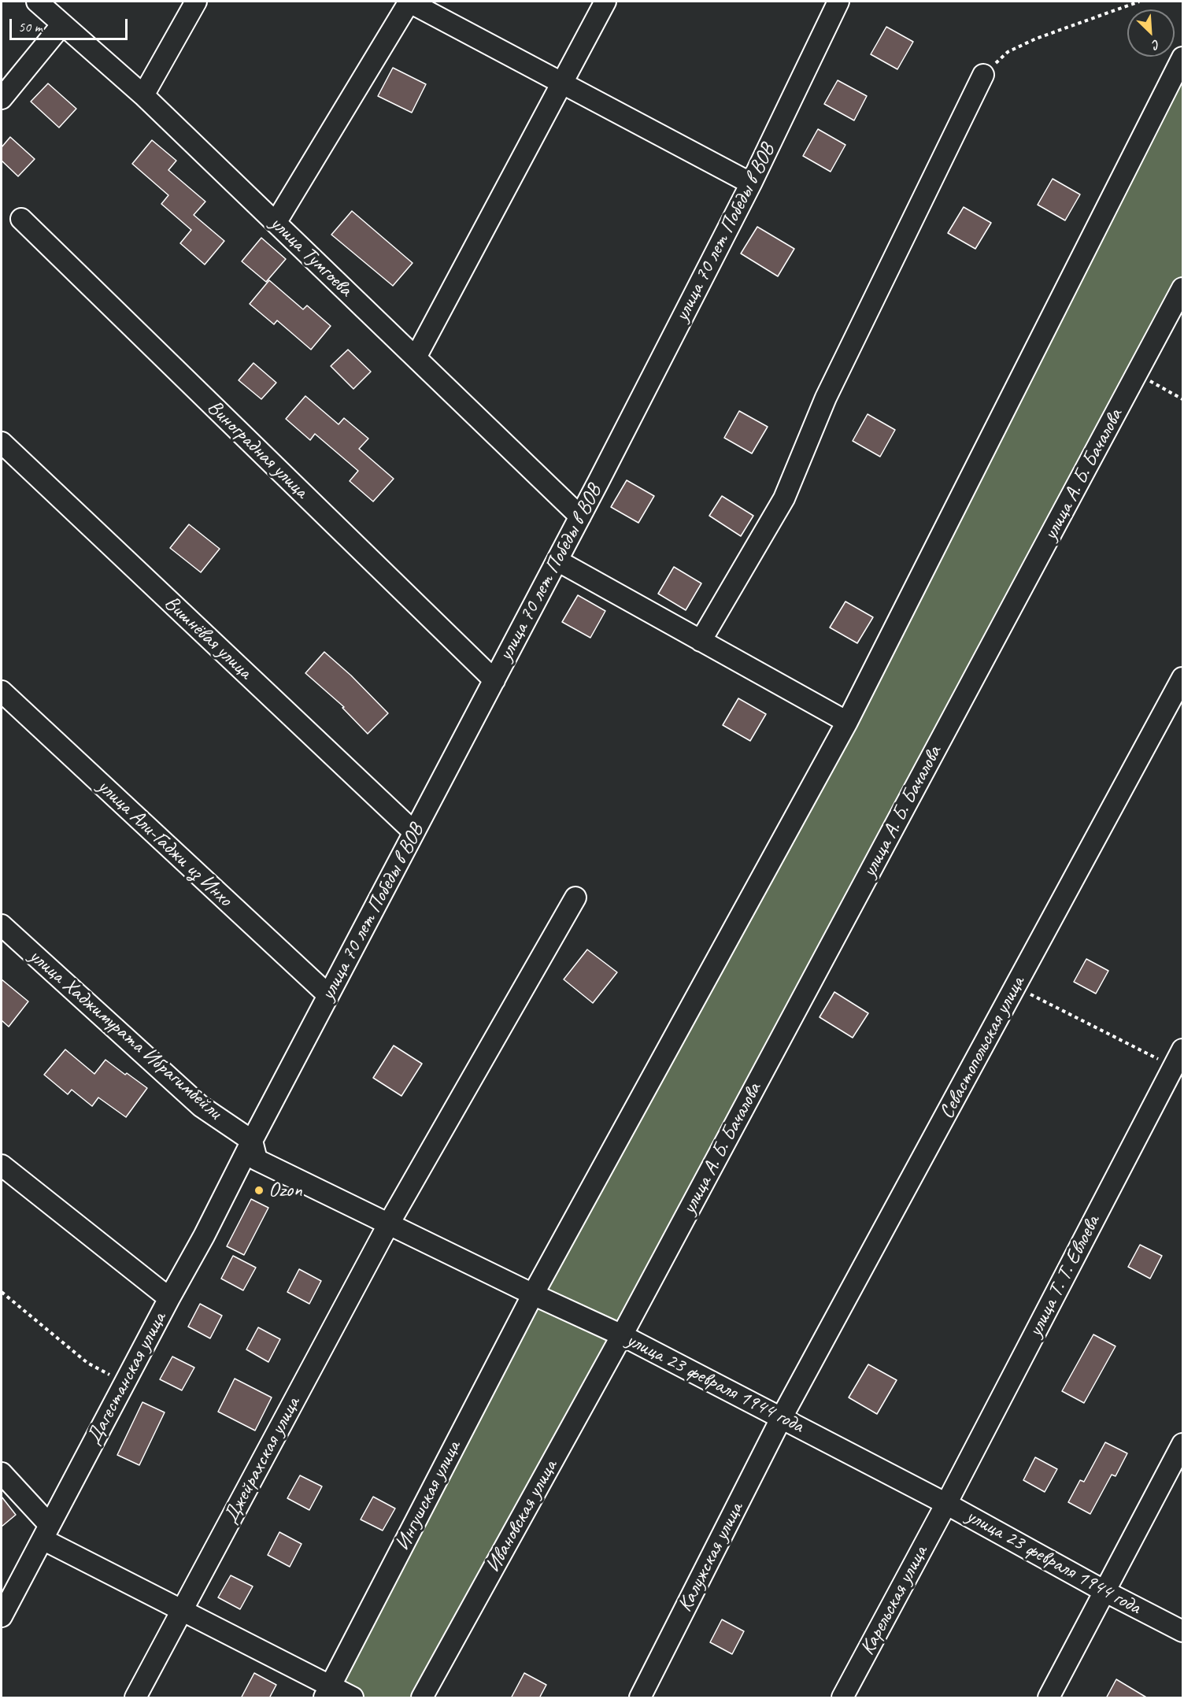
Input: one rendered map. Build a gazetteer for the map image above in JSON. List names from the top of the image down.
{
  "streets": {
    "street": [
      "улица 70 лет Победы в ВОВ",
      "улица Тумгоева",
      "Виноградная улица",
      "улица А. Б. Бачалова",
      "Вишнёвая улица",
      "улица Али-Гаджи из Инхо",
      "улица Хаджимурата Ибрагимбейли",
      "Севастопольская улица",
      "улица Т. Т. Евлоева",
      "Дагестанская улица",
      "улица 23 февраля 1944 года",
      "Джейрахская улица",
      "Ингушская улица",
      "Ивановская улица",
      "Калужская улица",
      "Карельская улица"
    ]
  },
  "crossings": [
    ["улица 70 лет Победы в ВОВ", "улица Тумгоева"],
    ["улица 70 лет Победы в ВОВ", "Виноградная улица"],
    ["улица 70 лет Победы в ВОВ", "Вишнёвая улица"],
    ["улица 70 лет Победы в ВОВ", "улица Али-Гаджи из Инхо"],
    ["улица 70 лет Победы в ВОВ", "улица Хаджимурата Ибрагимбейли"],
    ["улица 70 лет Победы в ВОВ", "Дагестанская улица"],
    ["улица 70 лет Победы в ВОВ", "улица 23 февраля 1944 года"],
    ["улица А. Б. Бачалова", "улица 23 февраля 1944 года"],
    ["улица А. Б. Бачалова", "Ивановская улица"],
    ["улица Хаджимурата Ибрагимбейли", "Дагестанская улица"],
    ["улица Хаджимурата Ибрагимбейли", "улица 23 февраля 1944 года"],
    ["Севастопольская улица", "улица 23 февраля 1944 года"],
    ["Севастопольская улица", "Калужская улица"],
    ["улица Т. Т. Евлоева", "улица 23 февраля 1944 года"],
    ["улица Т. Т. Евлоева", "Карельская улица"],
    ["Дагестанская улица", "улица 23 февраля 1944 года"],
    ["улица 23 февраля 1944 года", "Джейрахская улица"],
    ["улица 23 февраля 1944 года", "Ингушская улица"],
    ["улица 23 февраля 1944 года", "Ивановская улица"],
    ["улица 23 февраля 1944 года", "Калужская улица"],
    ["улица 23 февраля 1944 года", "Карельская улица"]
  ],
  "places": ["Ozon"],
  "scale_bar": "50 m",
  "north": "bottom right"
}
